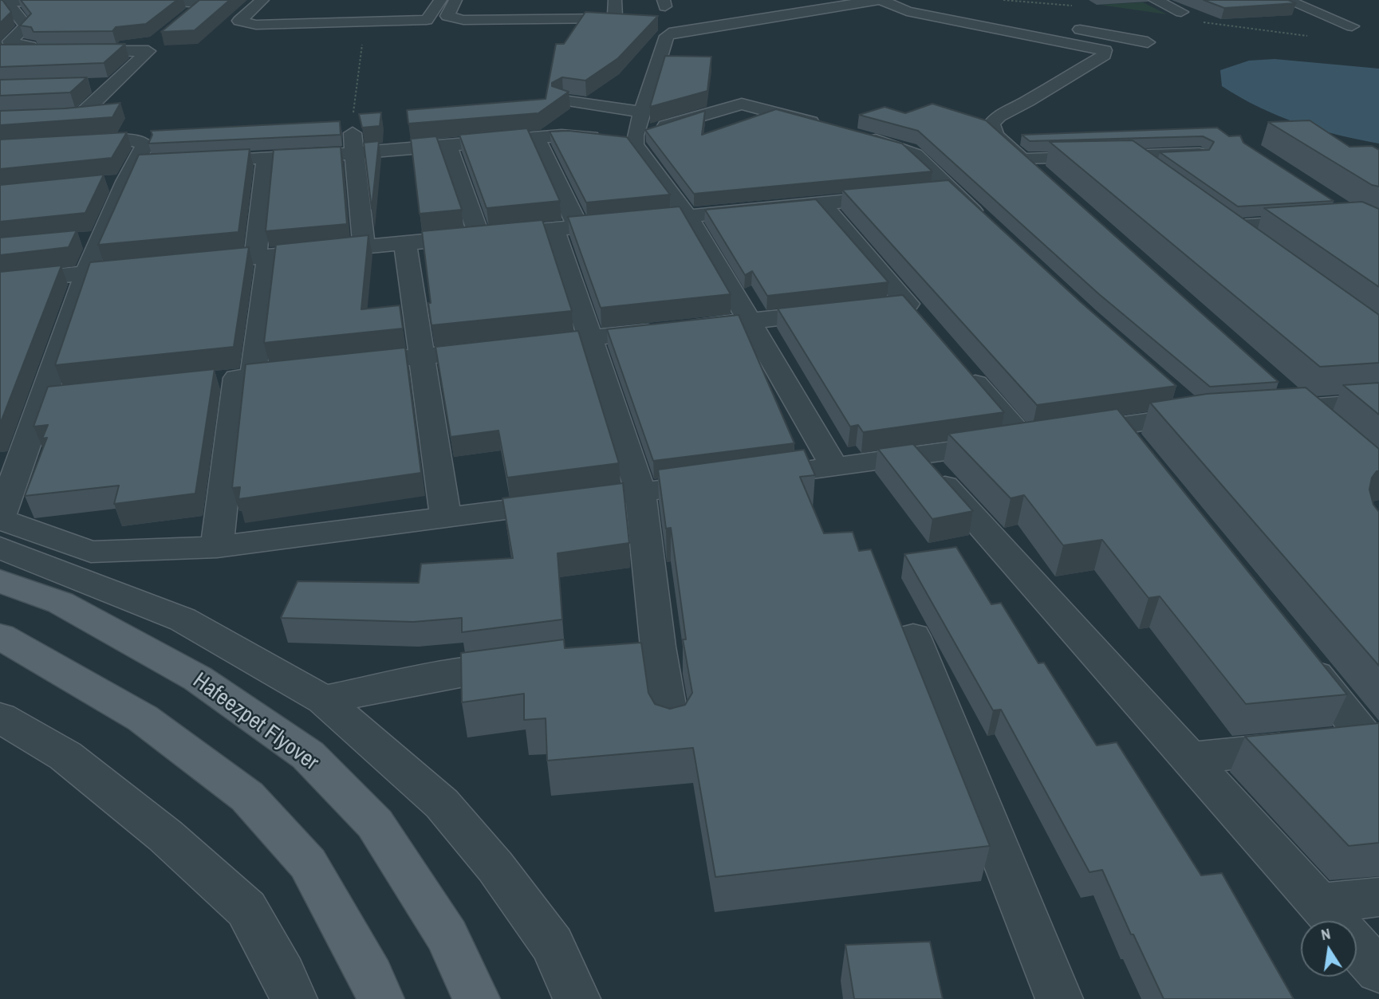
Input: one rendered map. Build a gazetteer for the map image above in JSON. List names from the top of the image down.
{
  "streets": {
    "main road": ["Hafeezpet Flyover"]
  },
  "north": "top"
}
